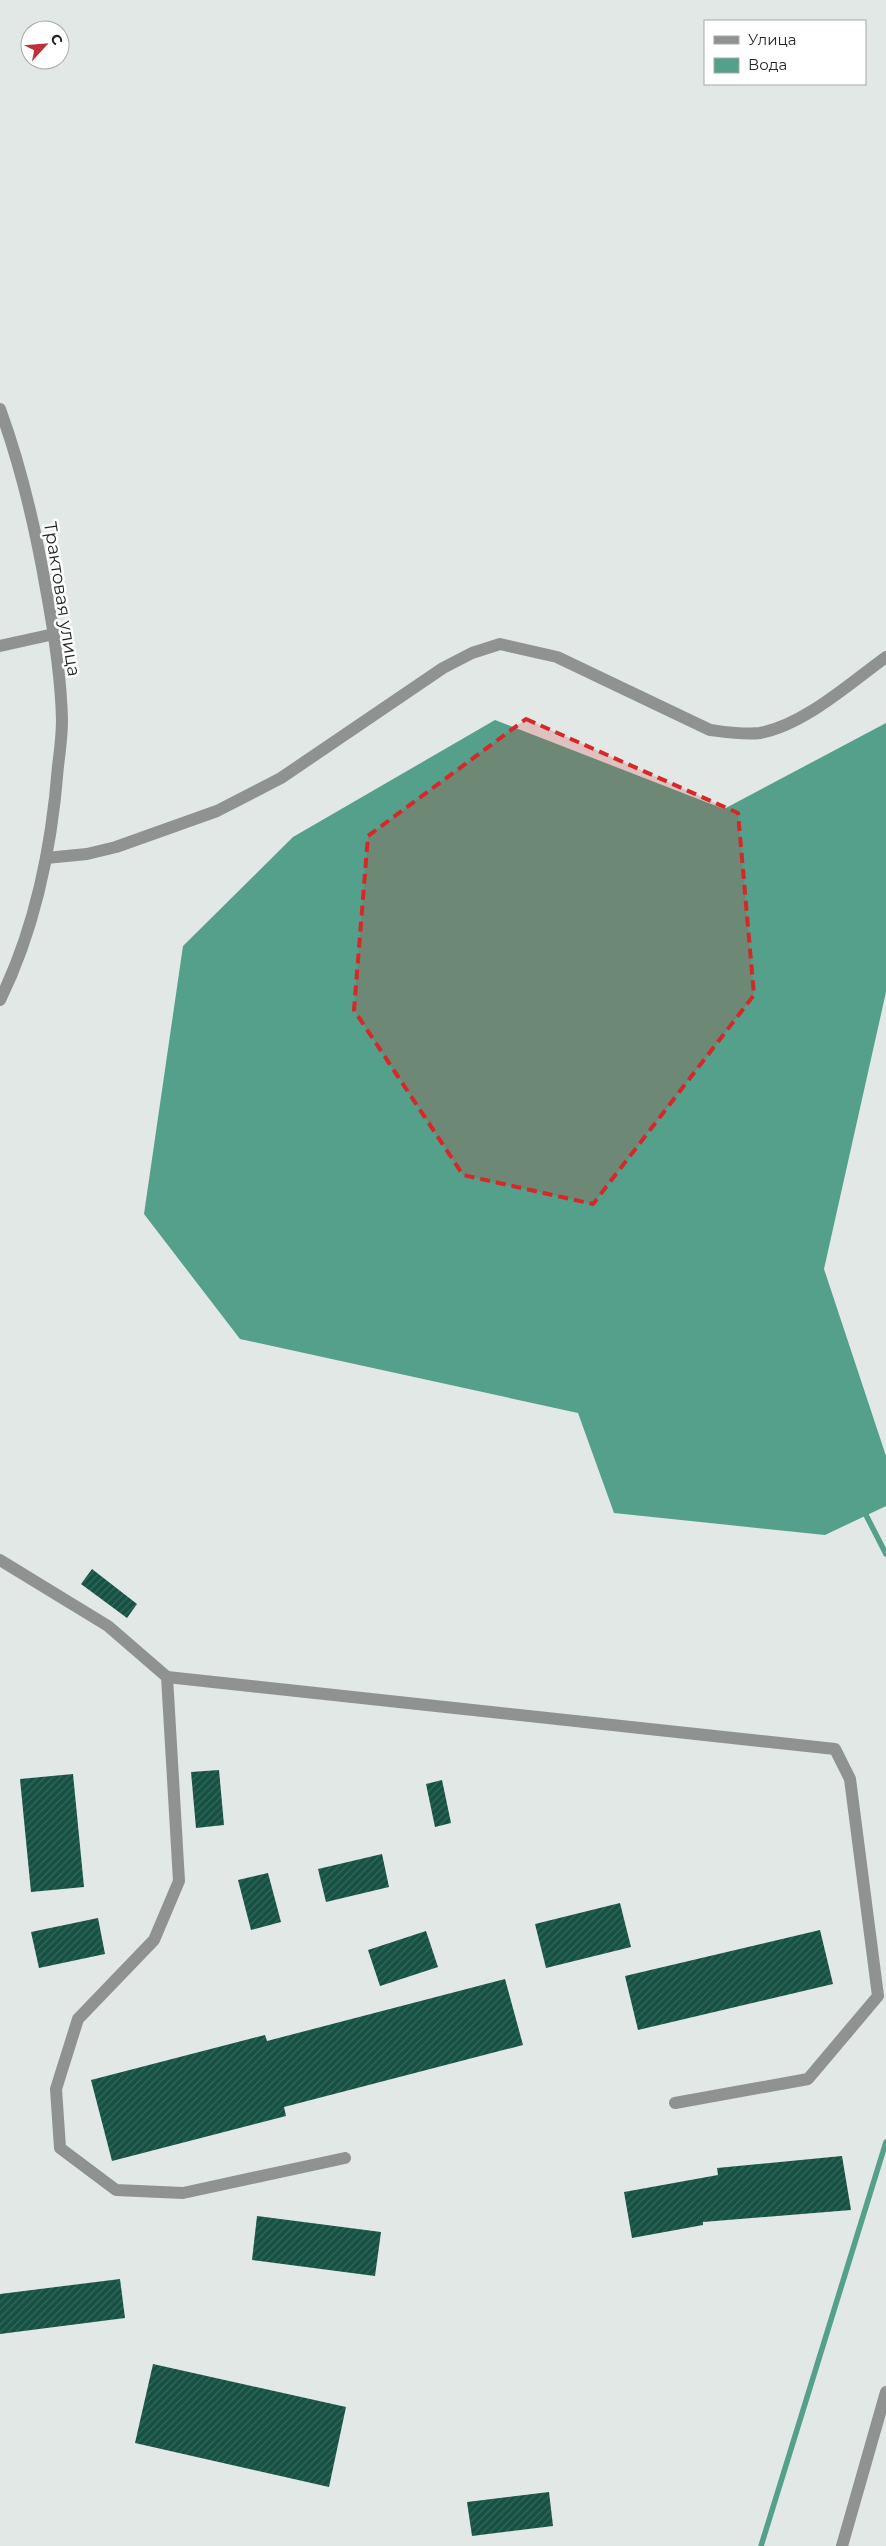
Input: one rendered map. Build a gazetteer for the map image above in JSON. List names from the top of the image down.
{
  "streets": {
    "street": ["Трактовая улица"]
  },
  "legend": ["Улица", "Вода"],
  "north": "top right"
}
